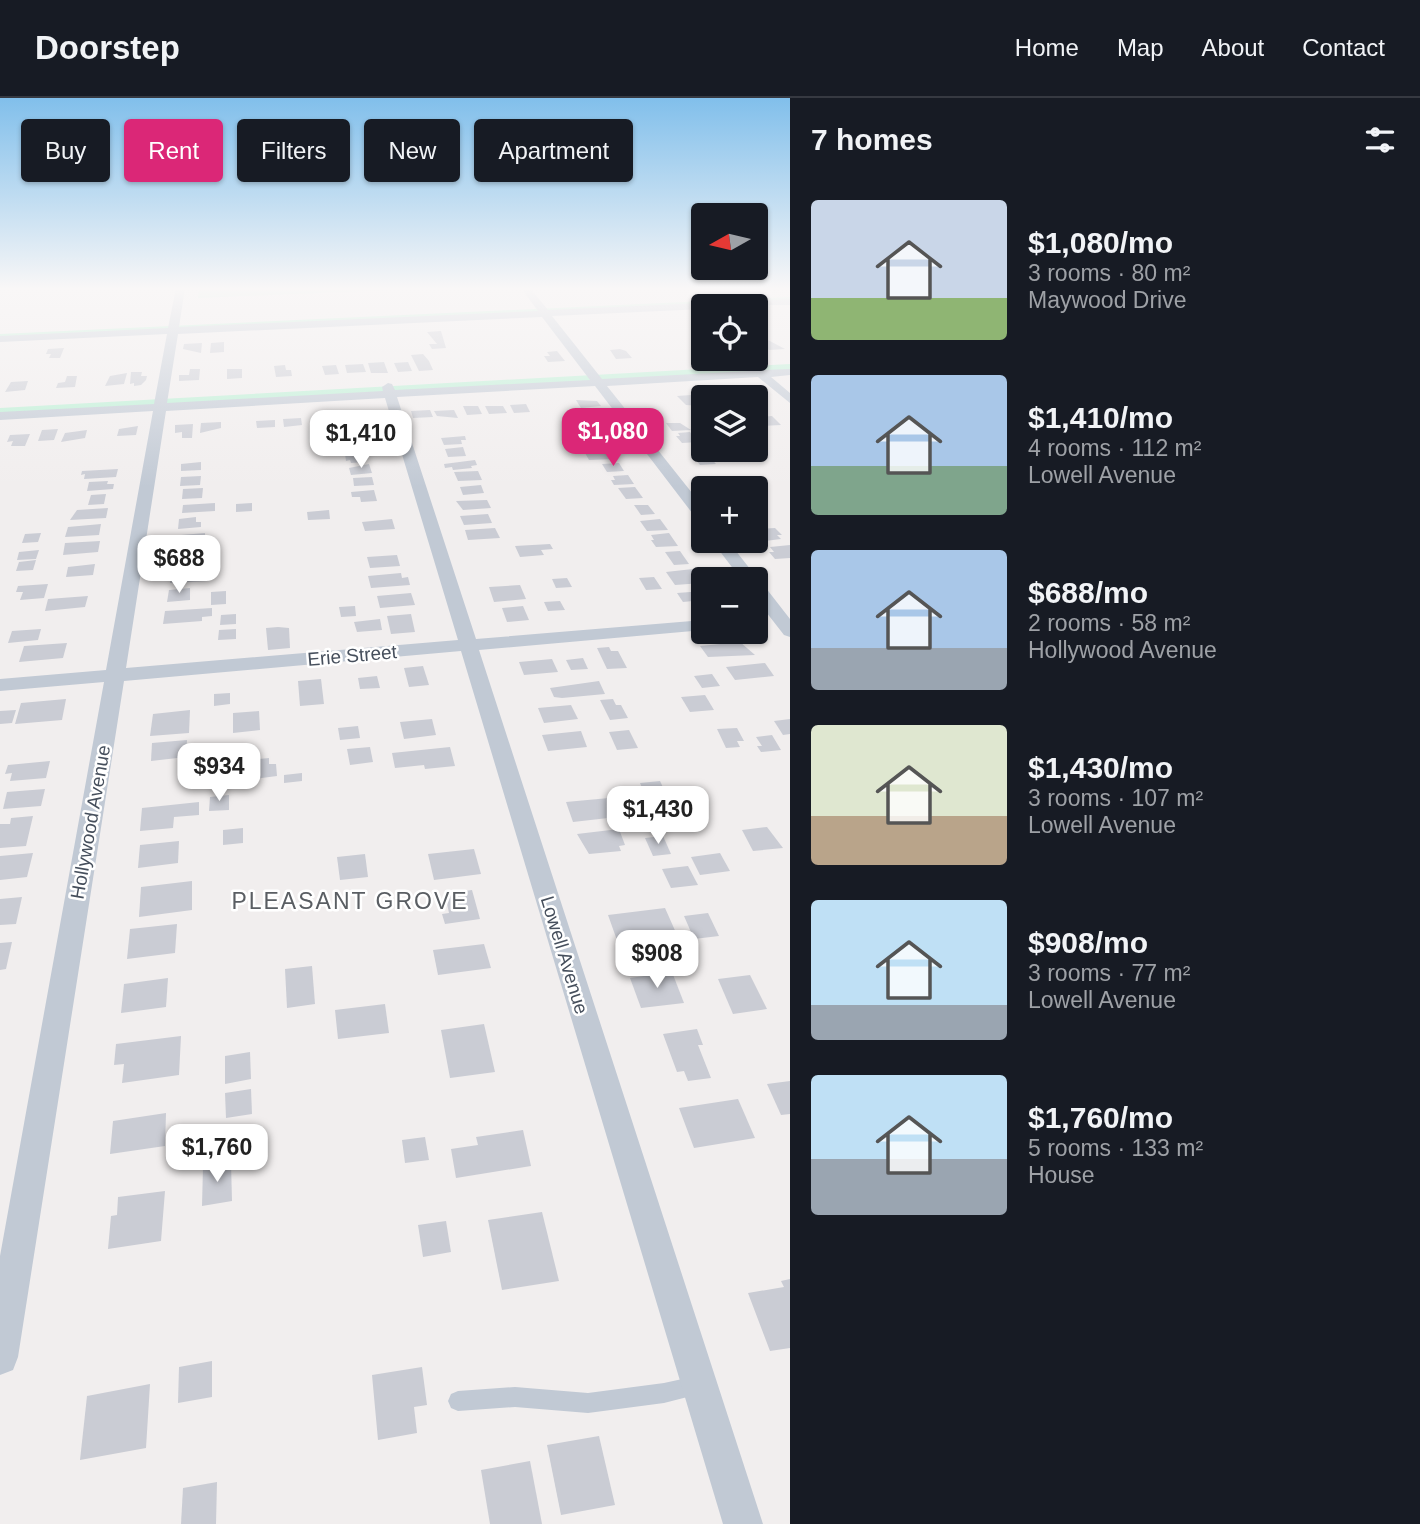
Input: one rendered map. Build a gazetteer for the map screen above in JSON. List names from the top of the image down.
{
  "streets": {
    "street": ["Erie Street", "Hollywood Avenue", "Lowell Avenue"]
  },
  "crossings": [
    ["Erie Street", "Hollywood Avenue"],
    ["Erie Street", "Lowell Avenue"]
  ],
  "districts": ["PLEASANT GROVE"],
  "north": "left",
  "page": {
    "header": "Doorstep",
    "nav": [
      "Home",
      "Map",
      "About",
      "Contact"
    ],
    "heading": "7 homes",
    "chip": [
      "Buy",
      "Rent",
      "Filters",
      "New",
      "Apartment"
    ],
    "list": [
      {
        "name": "$1,080/mo",
        "note": "3 rooms · 80 m² · Maywood Drive"
      },
      {
        "name": "$1,410/mo",
        "note": "4 rooms · 112 m² · Lowell Avenue"
      },
      {
        "name": "$688/mo",
        "note": "2 rooms · 58 m² · Hollywood Avenue"
      },
      {
        "name": "$1,430/mo",
        "note": "3 rooms · 107 m² · Lowell Avenue"
      },
      {
        "name": "$908/mo",
        "note": "3 rooms · 77 m² · Lowell Avenue"
      },
      {
        "name": "$1,760/mo",
        "note": "5 rooms · 133 m² · House"
      }
    ],
    "map_buttons": ["+", "−"],
    "price": [
      "$1,080",
      "$1,410",
      "$688",
      "$934",
      "$1,430",
      "$908",
      "$1,760"
    ]
  }
}
